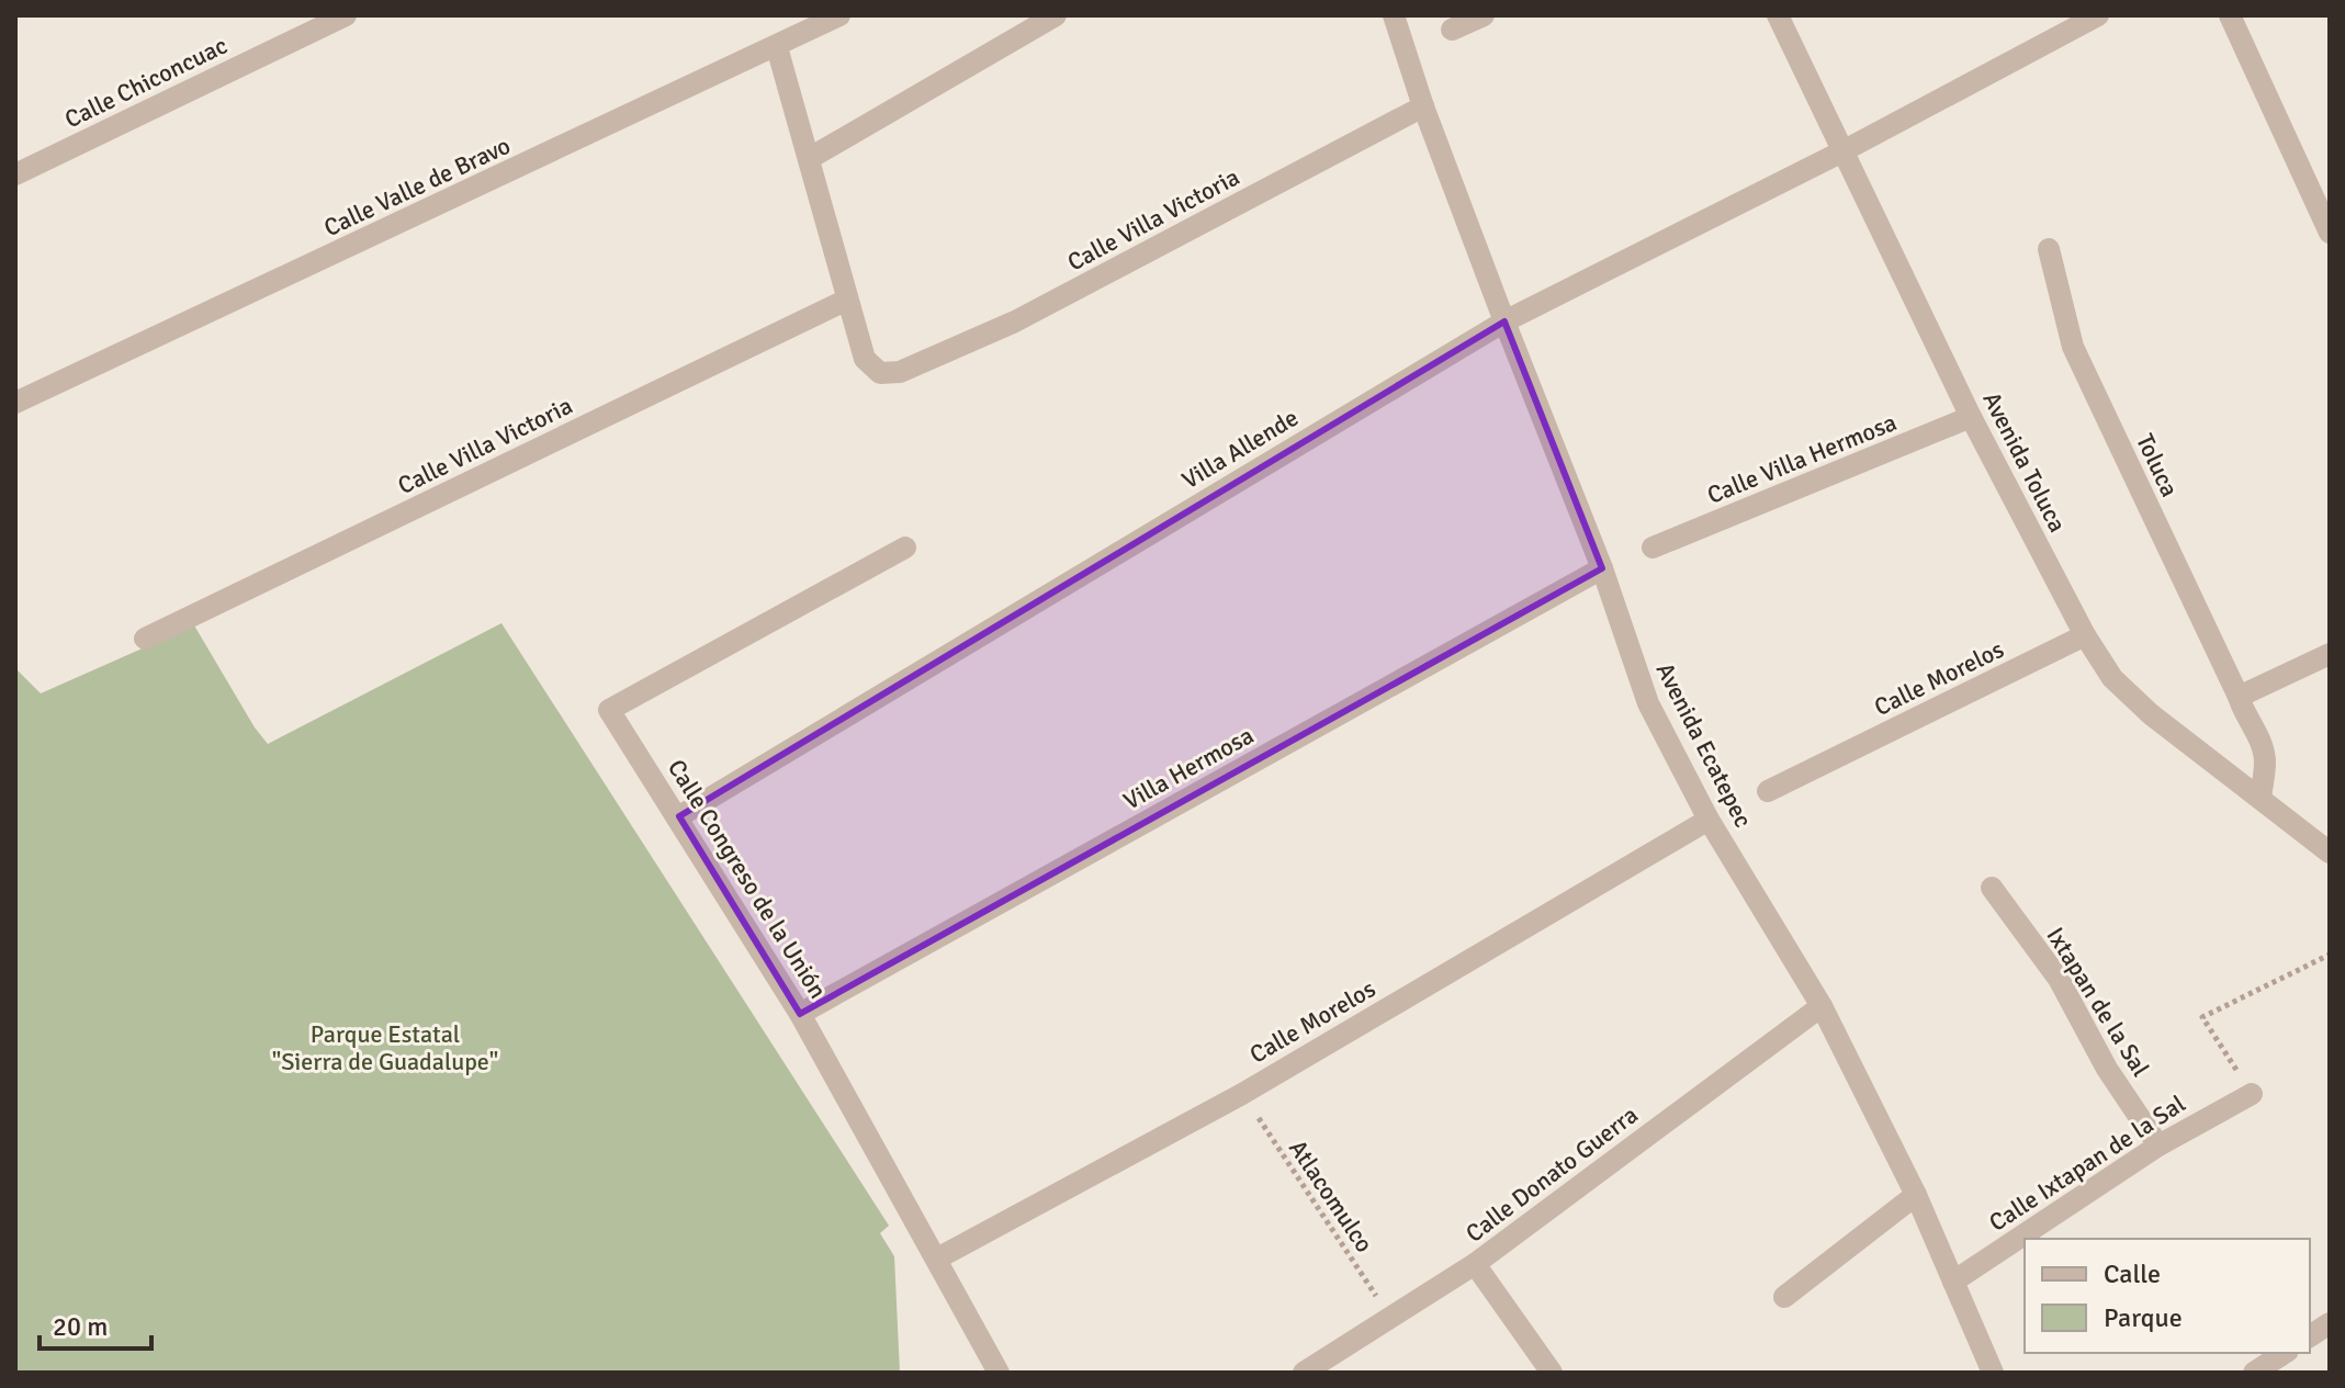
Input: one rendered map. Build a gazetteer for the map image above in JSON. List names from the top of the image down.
{
  "streets": {
    "street": [
      "Calle Chiconcuac",
      "Calle Valle de Bravo",
      "Calle Villa Victoria",
      "Villa Allende",
      "Calle Villa Hermosa",
      "Avenida Toluca",
      "Toluca",
      "Calle Morelos",
      "Avenida Ecatepec",
      "Villa Hermosa",
      "Calle Congreso de la Unión",
      "Ixtapan de la Sal",
      "Calle Ixtapan de la Sal",
      "Calle Donato Guerra"
    ],
    "path": ["Atlacomulco"]
  },
  "crossings": [
    ["Calle Valle de Bravo", "Calle Villa Victoria"],
    ["Calle Villa Victoria", "Avenida Ecatepec"],
    ["Villa Allende", "Avenida Toluca"],
    ["Villa Allende", "Avenida Ecatepec"],
    ["Villa Allende", "Calle Congreso de la Unión"],
    ["Calle Villa Hermosa", "Avenida Toluca"],
    ["Avenida Toluca", "Toluca"],
    ["Avenida Toluca", "Calle Morelos"],
    ["Calle Morelos", "Avenida Ecatepec"],
    ["Calle Morelos", "Calle Congreso de la Unión"],
    ["Calle Morelos", "Atlacomulco"],
    ["Avenida Ecatepec", "Villa Hermosa"],
    ["Avenida Ecatepec", "Calle Ixtapan de la Sal"],
    ["Avenida Ecatepec", "Calle Donato Guerra"],
    ["Villa Hermosa", "Calle Congreso de la Unión"],
    ["Ixtapan de la Sal", "Calle Ixtapan de la Sal"],
    ["Calle Donato Guerra", "Atlacomulco"]
  ],
  "parks": ["Parque Estatal \"Sierra de Guadalupe\""],
  "legend": ["Calle", "Parque"],
  "scale_bar": "20 m"
}
